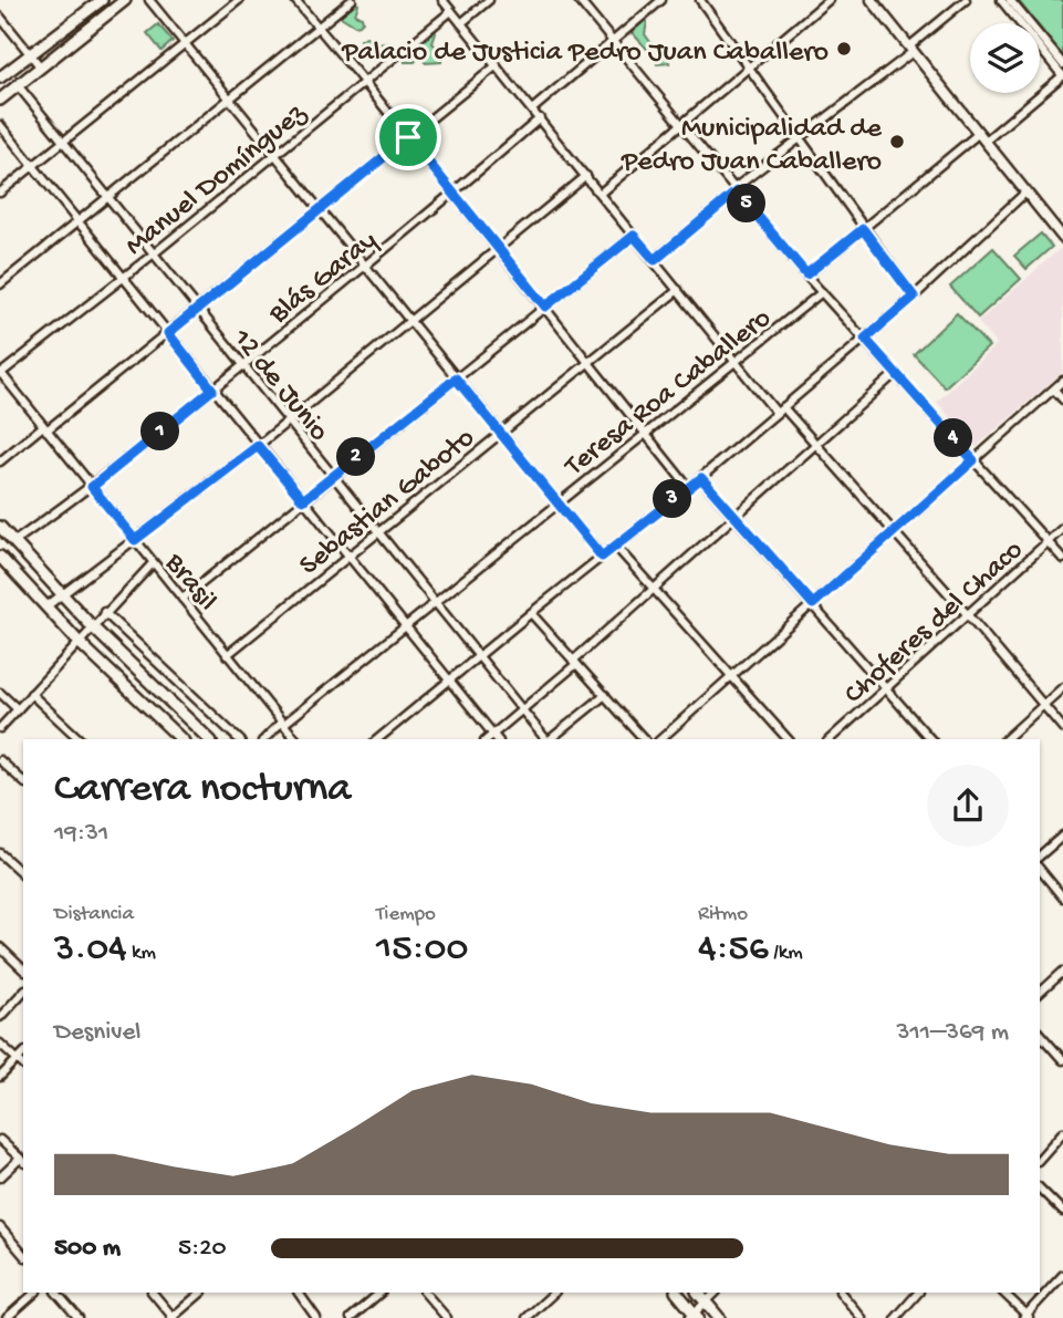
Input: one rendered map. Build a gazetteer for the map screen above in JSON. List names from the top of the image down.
{
  "streets": {
    "street": [
      "Manuel Domínguez",
      "Blás Garay",
      "12 de Junio",
      "Teresa Roa Caballero",
      "Sebastian Gaboto",
      "Brasil",
      "Choferes del Chaco"
    ]
  },
  "crossings": [
    ["Manuel Domínguez", "12 de Junio"],
    ["Manuel Domínguez", "Brasil"],
    ["Blás Garay", "12 de Junio"],
    ["Blás Garay", "Brasil"],
    ["12 de Junio", "Teresa Roa Caballero"],
    ["12 de Junio", "Sebastian Gaboto"],
    ["Teresa Roa Caballero", "Brasil"],
    ["Sebastian Gaboto", "Brasil"]
  ],
  "places": ["Palacio de Justicia Pedro Juan Caballero", "Municipalidad de Pedro Juan Caballero"],
  "page": {
    "pins": [
      "5",
      "1",
      "4",
      "2",
      "3"
    ],
    "heading": ["Carrera nocturna", "19:31"],
    "stats": [
      ["Distancia", "3.04 km"],
      ["Tiempo", "15:00"],
      ["Ritmo", "4:56 /km"]
    ],
    "chart": ["Desnivel", "311–369 m"],
    "list": [
      {
        "name": "500 m",
        "note": "5:20"
      }
    ]
  }
}
